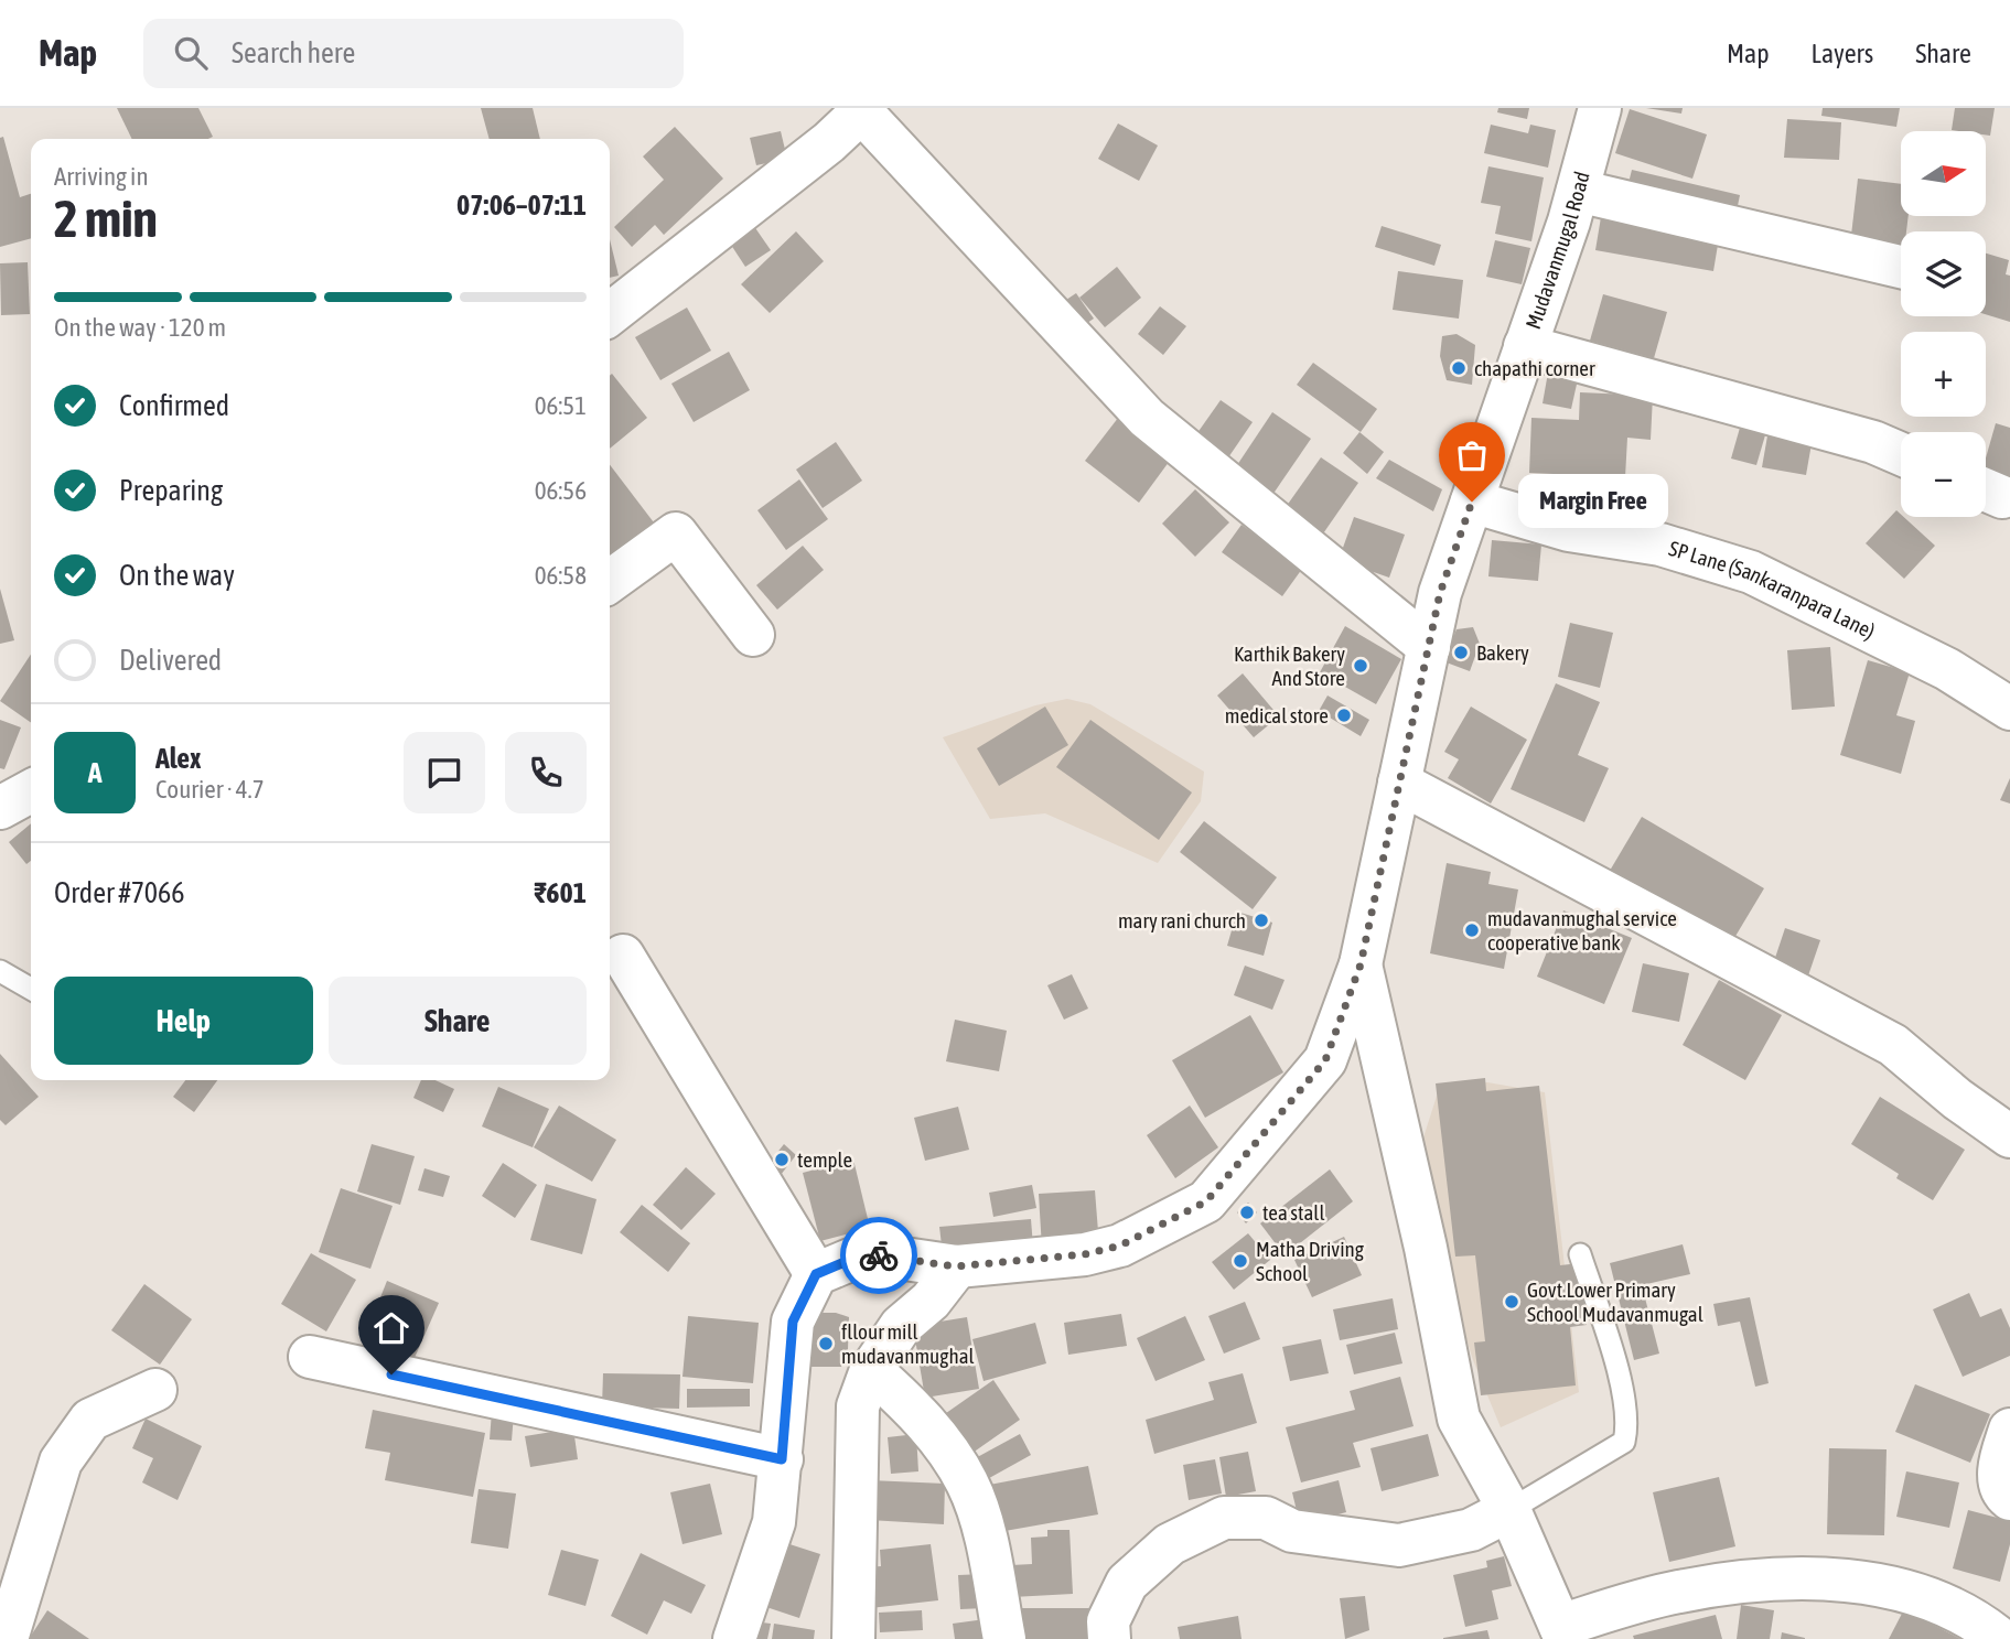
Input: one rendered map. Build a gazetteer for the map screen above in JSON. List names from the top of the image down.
{
  "streets": {
    "street": ["Mudavanmugal Road", "SP Lane (Sankaranpara Lane)"]
  },
  "crossings": [
    ["Mudavanmugal Road", "SP Lane (Sankaranpara Lane)"]
  ],
  "places": [
    "chapathi corner",
    "Margin Free",
    "Bakery",
    "Karthik Bakery And Store",
    "medical store",
    "mary rani church",
    "mudavanmughal service cooperative bank",
    "temple",
    "tea stall",
    "Matha Driving School",
    "Govt.Lower Primary School Mudavanmugal",
    "fllour mill mudavanmughal"
  ],
  "north": "right",
  "page": {
    "header": "Map",
    "search": "Search here",
    "nav": ["Map", "Layers", "Share"],
    "map_buttons": ["+", "−"],
    "heading": ["2 min", "Arriving in", "07:06–07:11"],
    "panel": [
      "Alex",
      "Courier · 4.7",
      "Order #7066",
      "₹601"
    ],
    "bar": "On the way · 120 m",
    "list": [
      ["Confirmed", "06:51"],
      ["Preparing", "06:56"],
      ["On the way", "06:58"],
      "Delivered"
    ],
    "bubble": "Margin Free",
    "round": "A",
    "buttons": ["Help", "Share"]
  }
}
